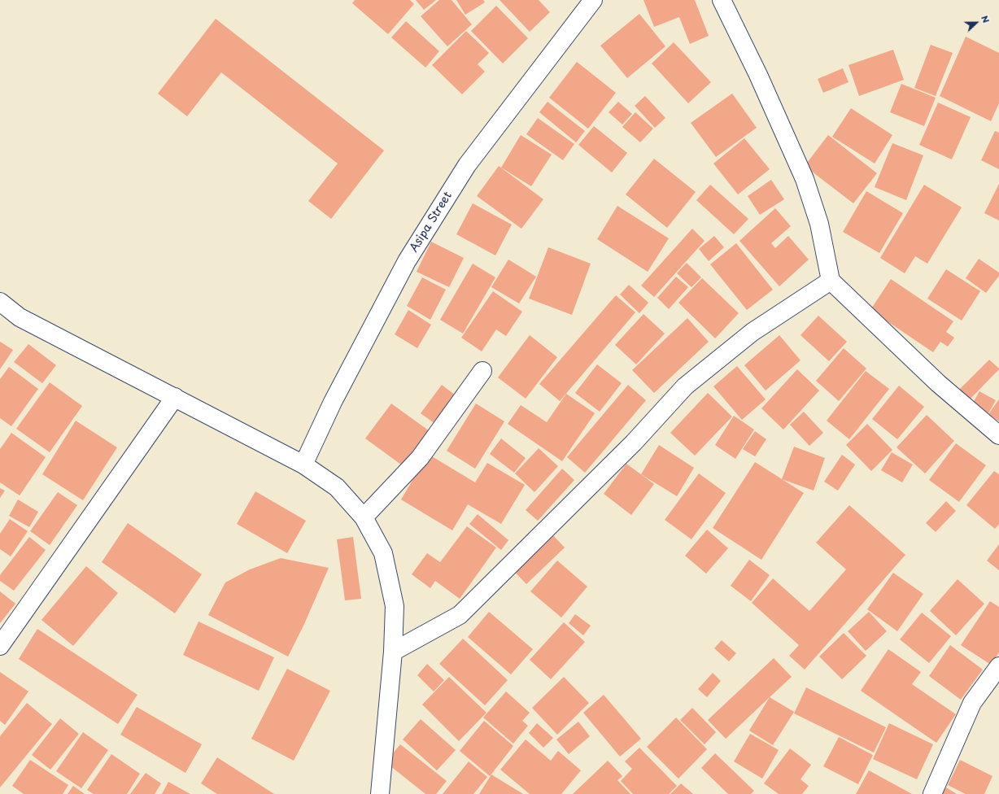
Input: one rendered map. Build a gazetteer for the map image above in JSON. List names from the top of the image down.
{
  "streets": {
    "street": ["Asipa Street"]
  },
  "north": "right"
}
